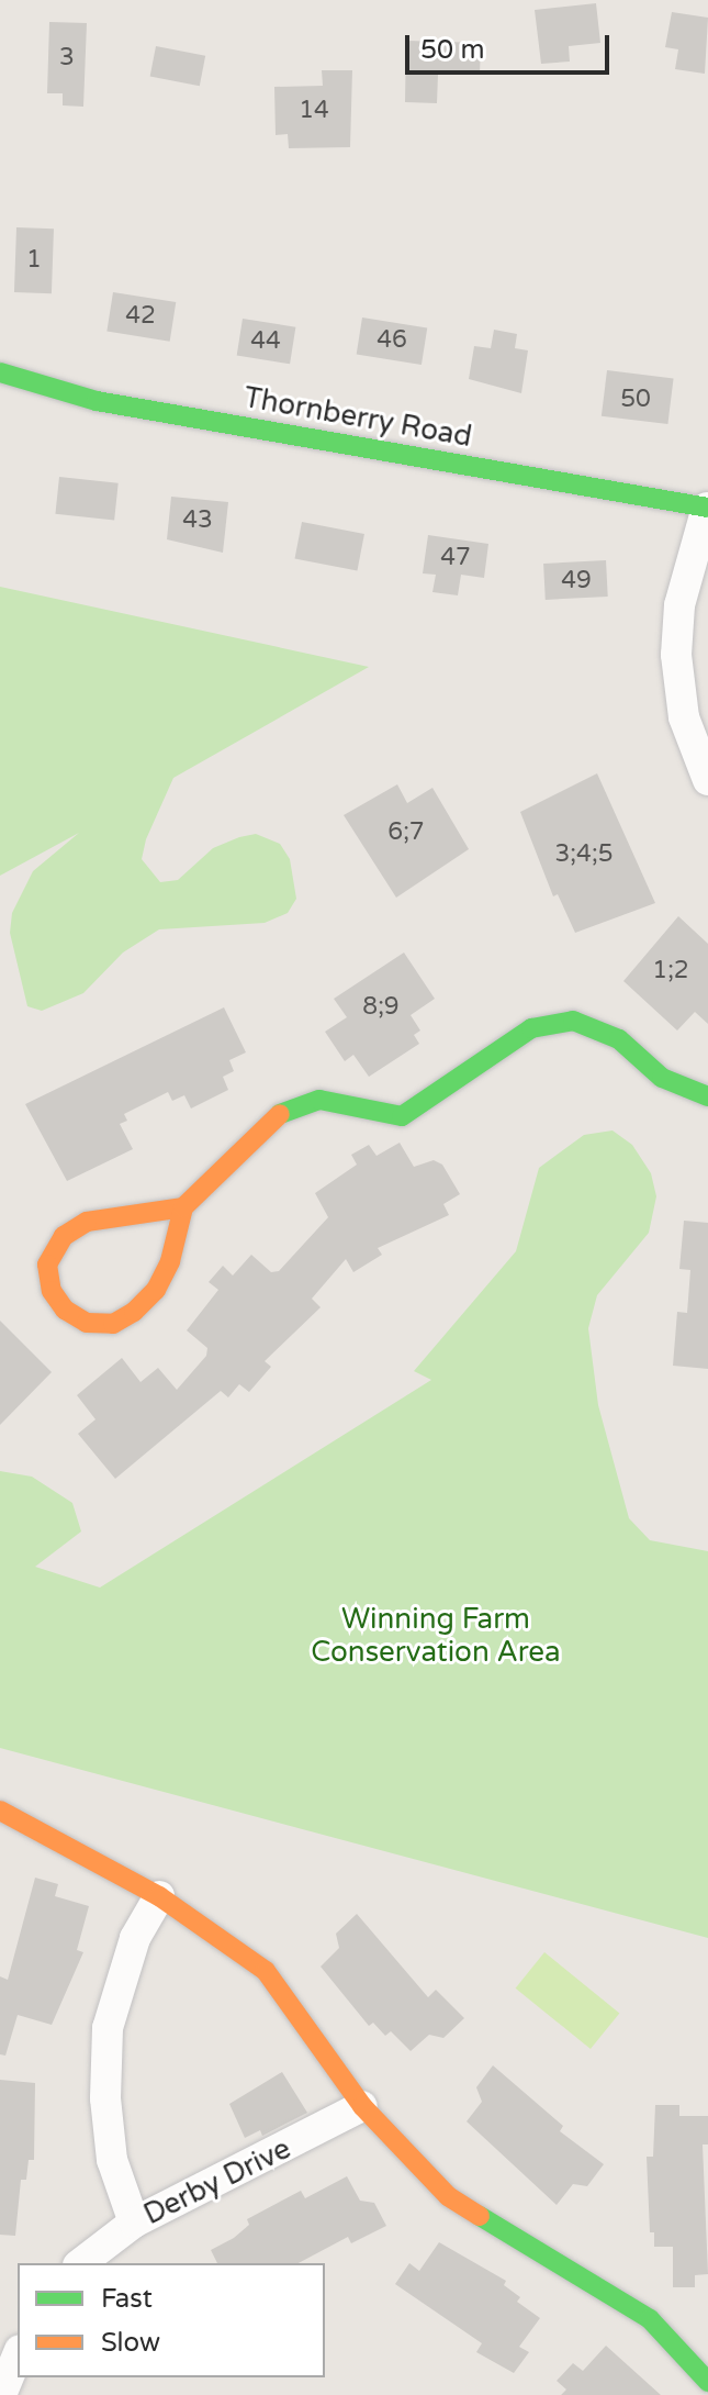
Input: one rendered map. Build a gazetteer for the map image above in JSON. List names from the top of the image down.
{
  "streets": {
    "street": ["Thornberry Road", "Derby Drive"]
  },
  "parks": ["Winning Farm Conservation Area"],
  "house_numbers": [
    "3",
    "14",
    "1",
    "42",
    "46",
    "44",
    "50",
    "43",
    "47",
    "49",
    "6;7",
    "3;4;5",
    "1;2",
    "8;9"
  ],
  "legend": ["Fast", "Slow"],
  "scale_bar": "50 m"
}
